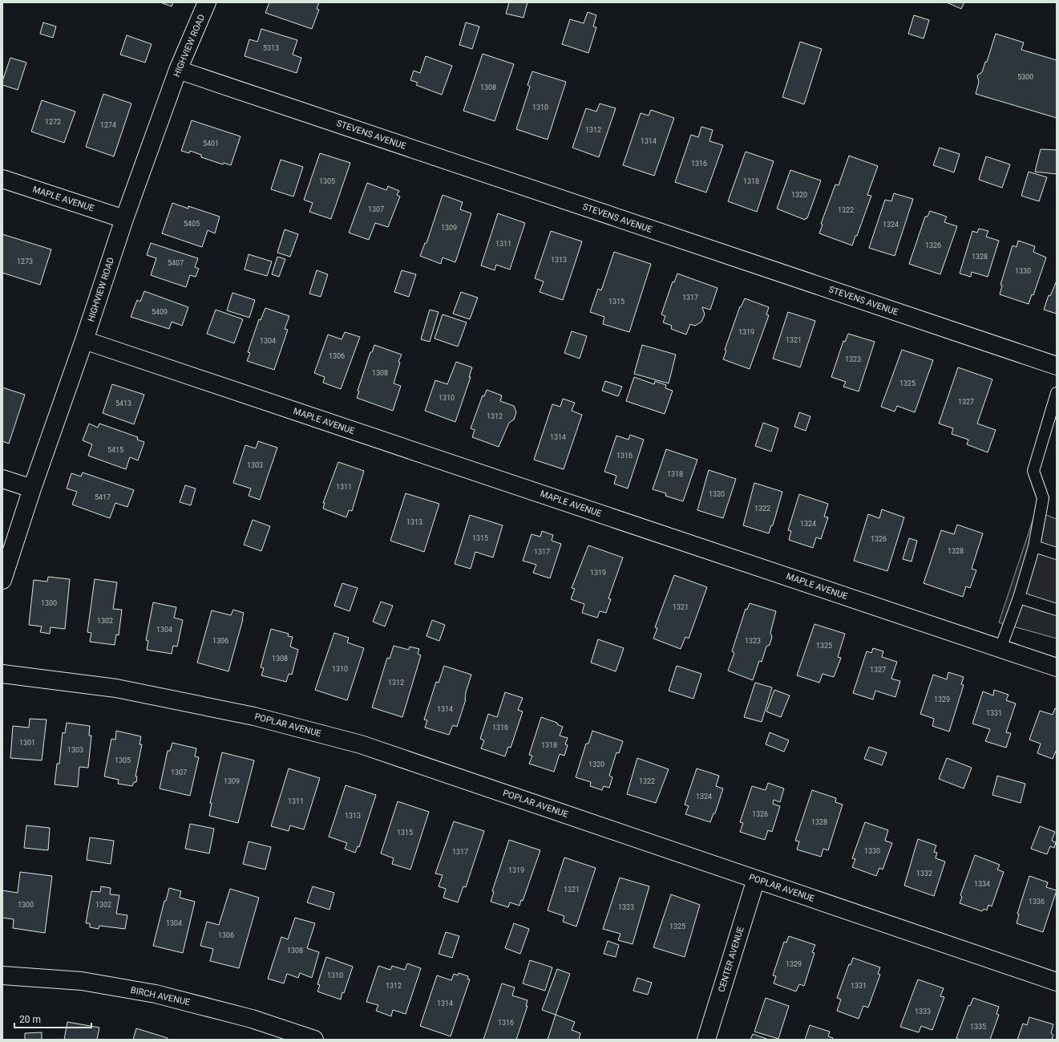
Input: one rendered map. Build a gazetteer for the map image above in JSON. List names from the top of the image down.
{
  "streets": {
    "street": [
      "HIGHVIEW ROAD",
      "STEVENS AVENUE",
      "MAPLE AVENUE",
      "POPLAR AVENUE",
      "CENTER AVENUE",
      "BIRCH AVENUE"
    ]
  },
  "crossings": [
    ["HIGHVIEW ROAD", "STEVENS AVENUE"],
    ["HIGHVIEW ROAD", "MAPLE AVENUE"],
    ["POPLAR AVENUE", "CENTER AVENUE"]
  ],
  "house_numbers": [
    "5313",
    "5300",
    "1308",
    "1310",
    "1272",
    "1274",
    "1312",
    "1314",
    "5401",
    "1316",
    "1305",
    "1318",
    "1320",
    "1307",
    "1322",
    "5405",
    "1324",
    "1309",
    "1311",
    "1326",
    "1328",
    "1313",
    "1273",
    "5407",
    "1330",
    "1317",
    "1315",
    "5409",
    "1319",
    "1321",
    "1304",
    "1306",
    "1323",
    "1308",
    "1325",
    "1310",
    "1327",
    "5413",
    "1312",
    "1314",
    "5415",
    "1316",
    "1303",
    "1318",
    "1311",
    "1320",
    "5417",
    "1322",
    "1313",
    "1324",
    "1315",
    "1326",
    "1328",
    "1317",
    "1319",
    "1300",
    "1321",
    "1302",
    "1304",
    "1306",
    "1323",
    "1325",
    "1308",
    "1310",
    "1327",
    "1312",
    "1329",
    "1314",
    "1331",
    "1316",
    "1301",
    "1318",
    "1303",
    "1305",
    "1320",
    "1307",
    "1309",
    "1322",
    "1324",
    "1311",
    "1326",
    "1313",
    "1328",
    "1315",
    "1330",
    "1317",
    "1319",
    "1332",
    "1334",
    "1321",
    "1336",
    "1300",
    "1302",
    "1323",
    "1304",
    "1325",
    "1306",
    "1308",
    "1329",
    "1310",
    "1312",
    "1331",
    "1314",
    "1333",
    "1316",
    "1335"
  ],
  "scale_bar": "20 m"
}
